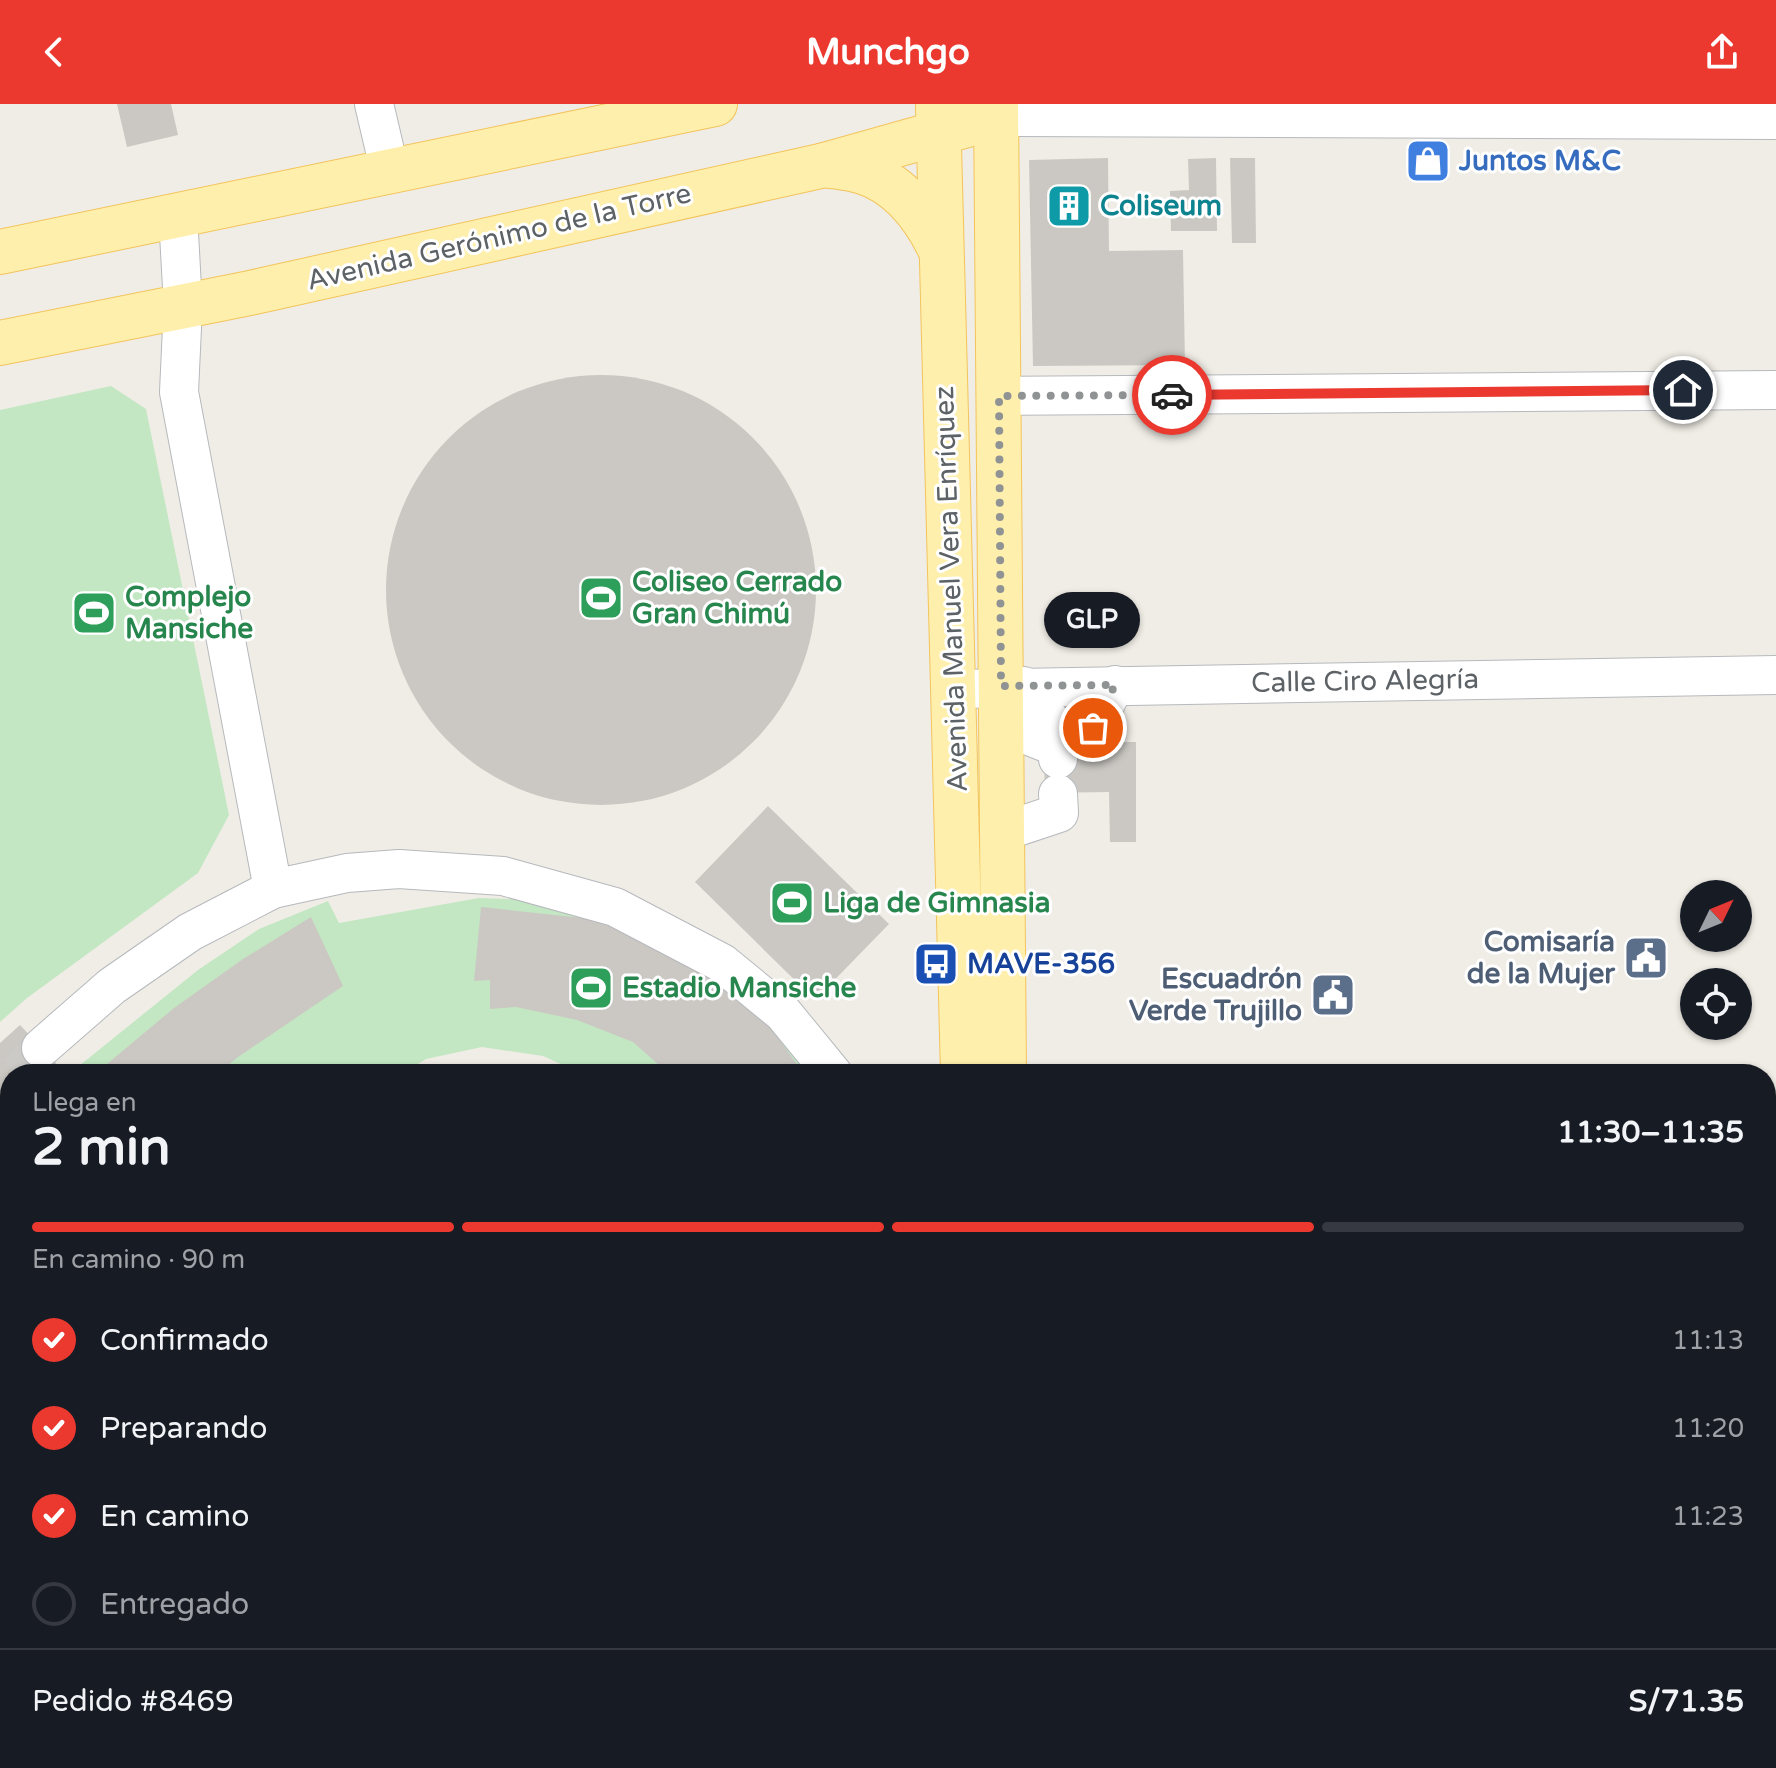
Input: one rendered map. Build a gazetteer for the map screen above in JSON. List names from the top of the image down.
{
  "streets": {
    "main road": ["Avenida Gerónimo de la Torre", "Avenida Manuel Vera Enríquez"],
    "street": ["Calle Ciro Alegría"]
  },
  "crossings": [
    ["Avenida Gerónimo de la Torre", "Avenida Manuel Vera Enríquez"],
    ["Avenida Manuel Vera Enríquez", "Calle Ciro Alegría"]
  ],
  "places": {
    "shop": ["Juntos M&C"],
    "building": ["Coliseum"],
    "sports": [
      "Coliseo Cerrado Gran Chimú",
      "Complejo Mansiche",
      "Liga de Gimnasia",
      "Estadio Mansiche"
    ],
    "other": ["GLP"],
    "public building": ["Comisaría de la Mujer", "Escuadrón Verde Trujillo"],
    "bus stop": ["MAVE-356"]
  },
  "north": "top right",
  "page": {
    "header": "Munchgo",
    "bubble": "GLP",
    "heading": ["2 min", "Llega en", "11:30–11:35"],
    "panel": ["Pedido #8469", "S/71.35"],
    "bar": "En camino · 90 m",
    "list": [
      ["Confirmado", "11:13"],
      ["Preparando", "11:20"],
      ["En camino", "11:23"],
      "Entregado"
    ]
  }
}
